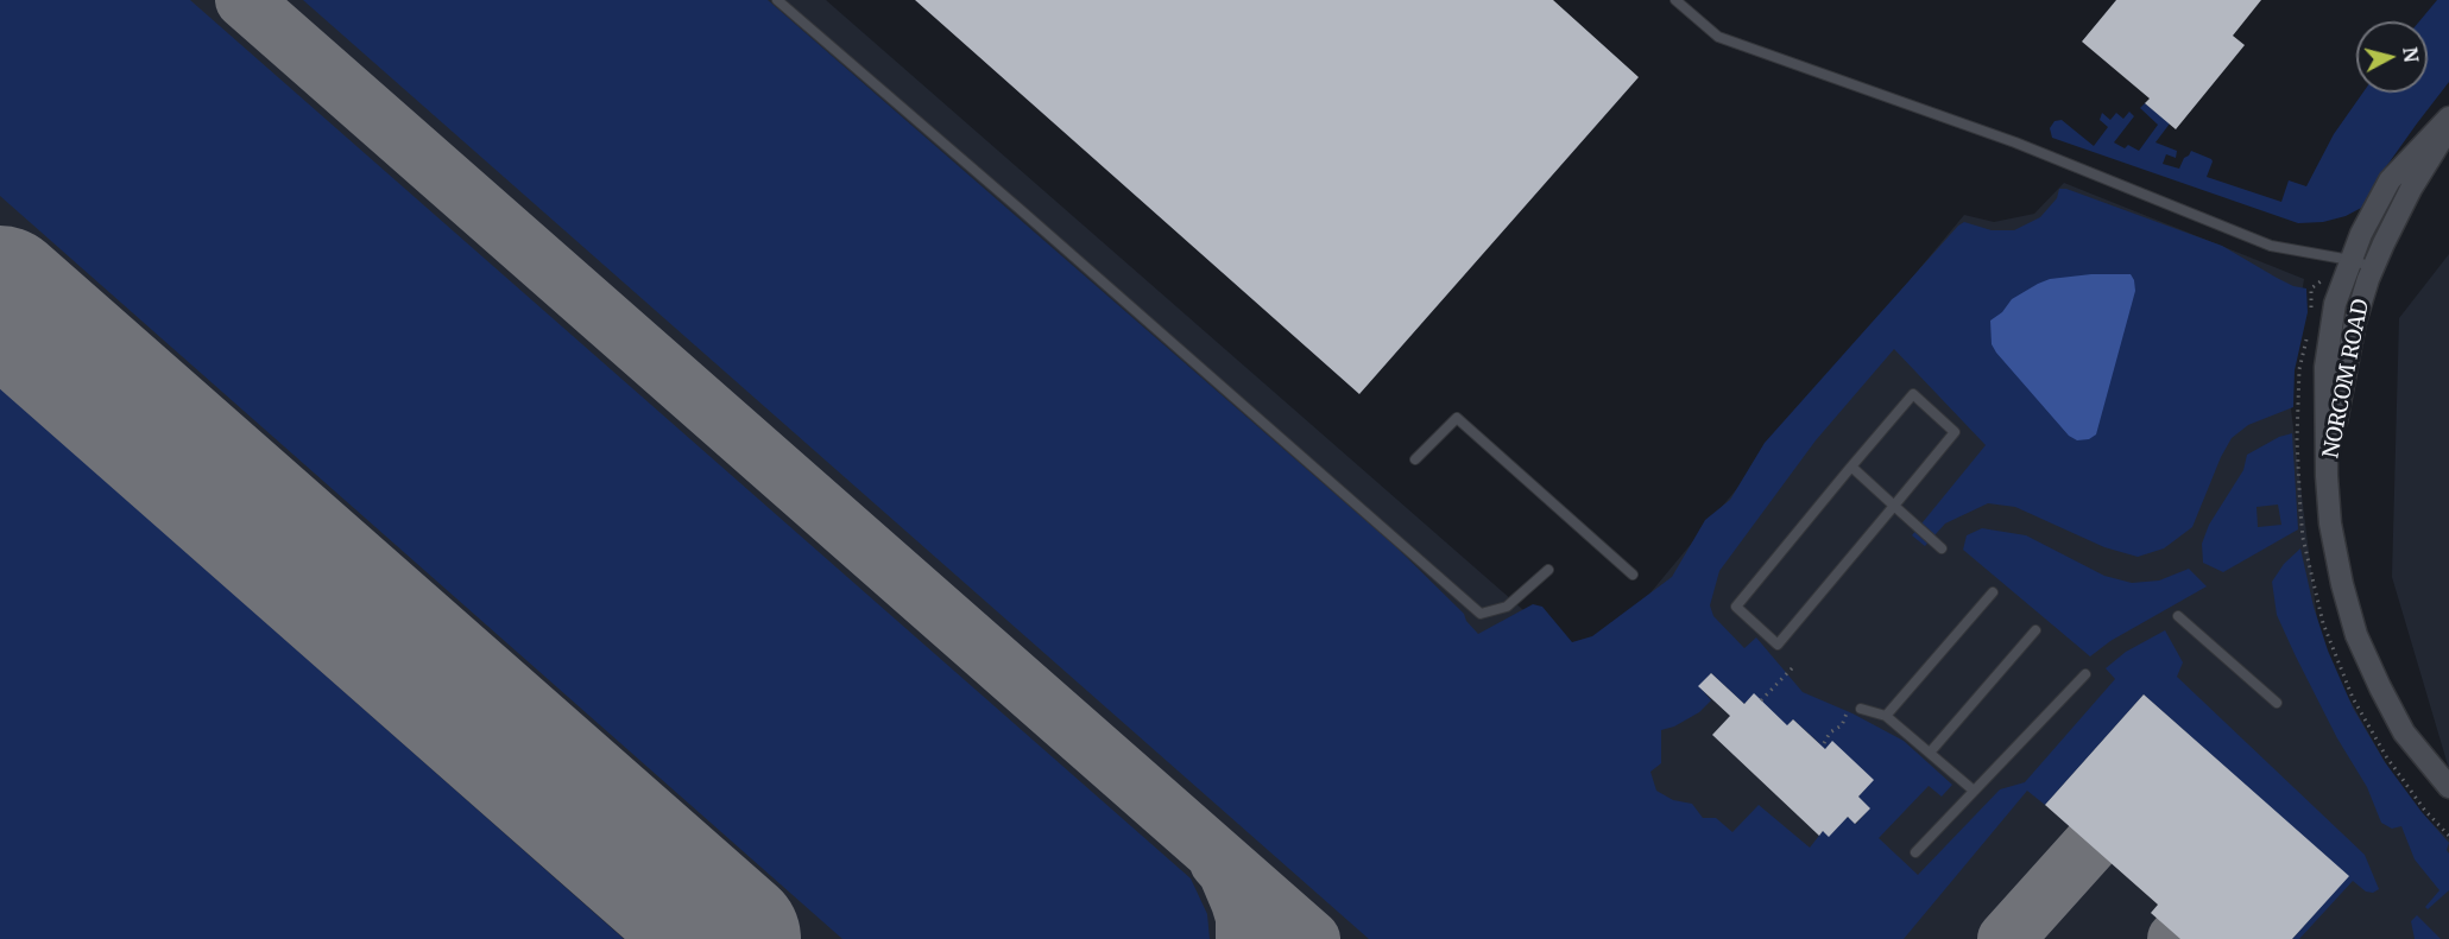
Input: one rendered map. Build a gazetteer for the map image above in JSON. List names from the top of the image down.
{
  "streets": {
    "street": ["NORCOM ROAD"]
  },
  "north": "right"
}
